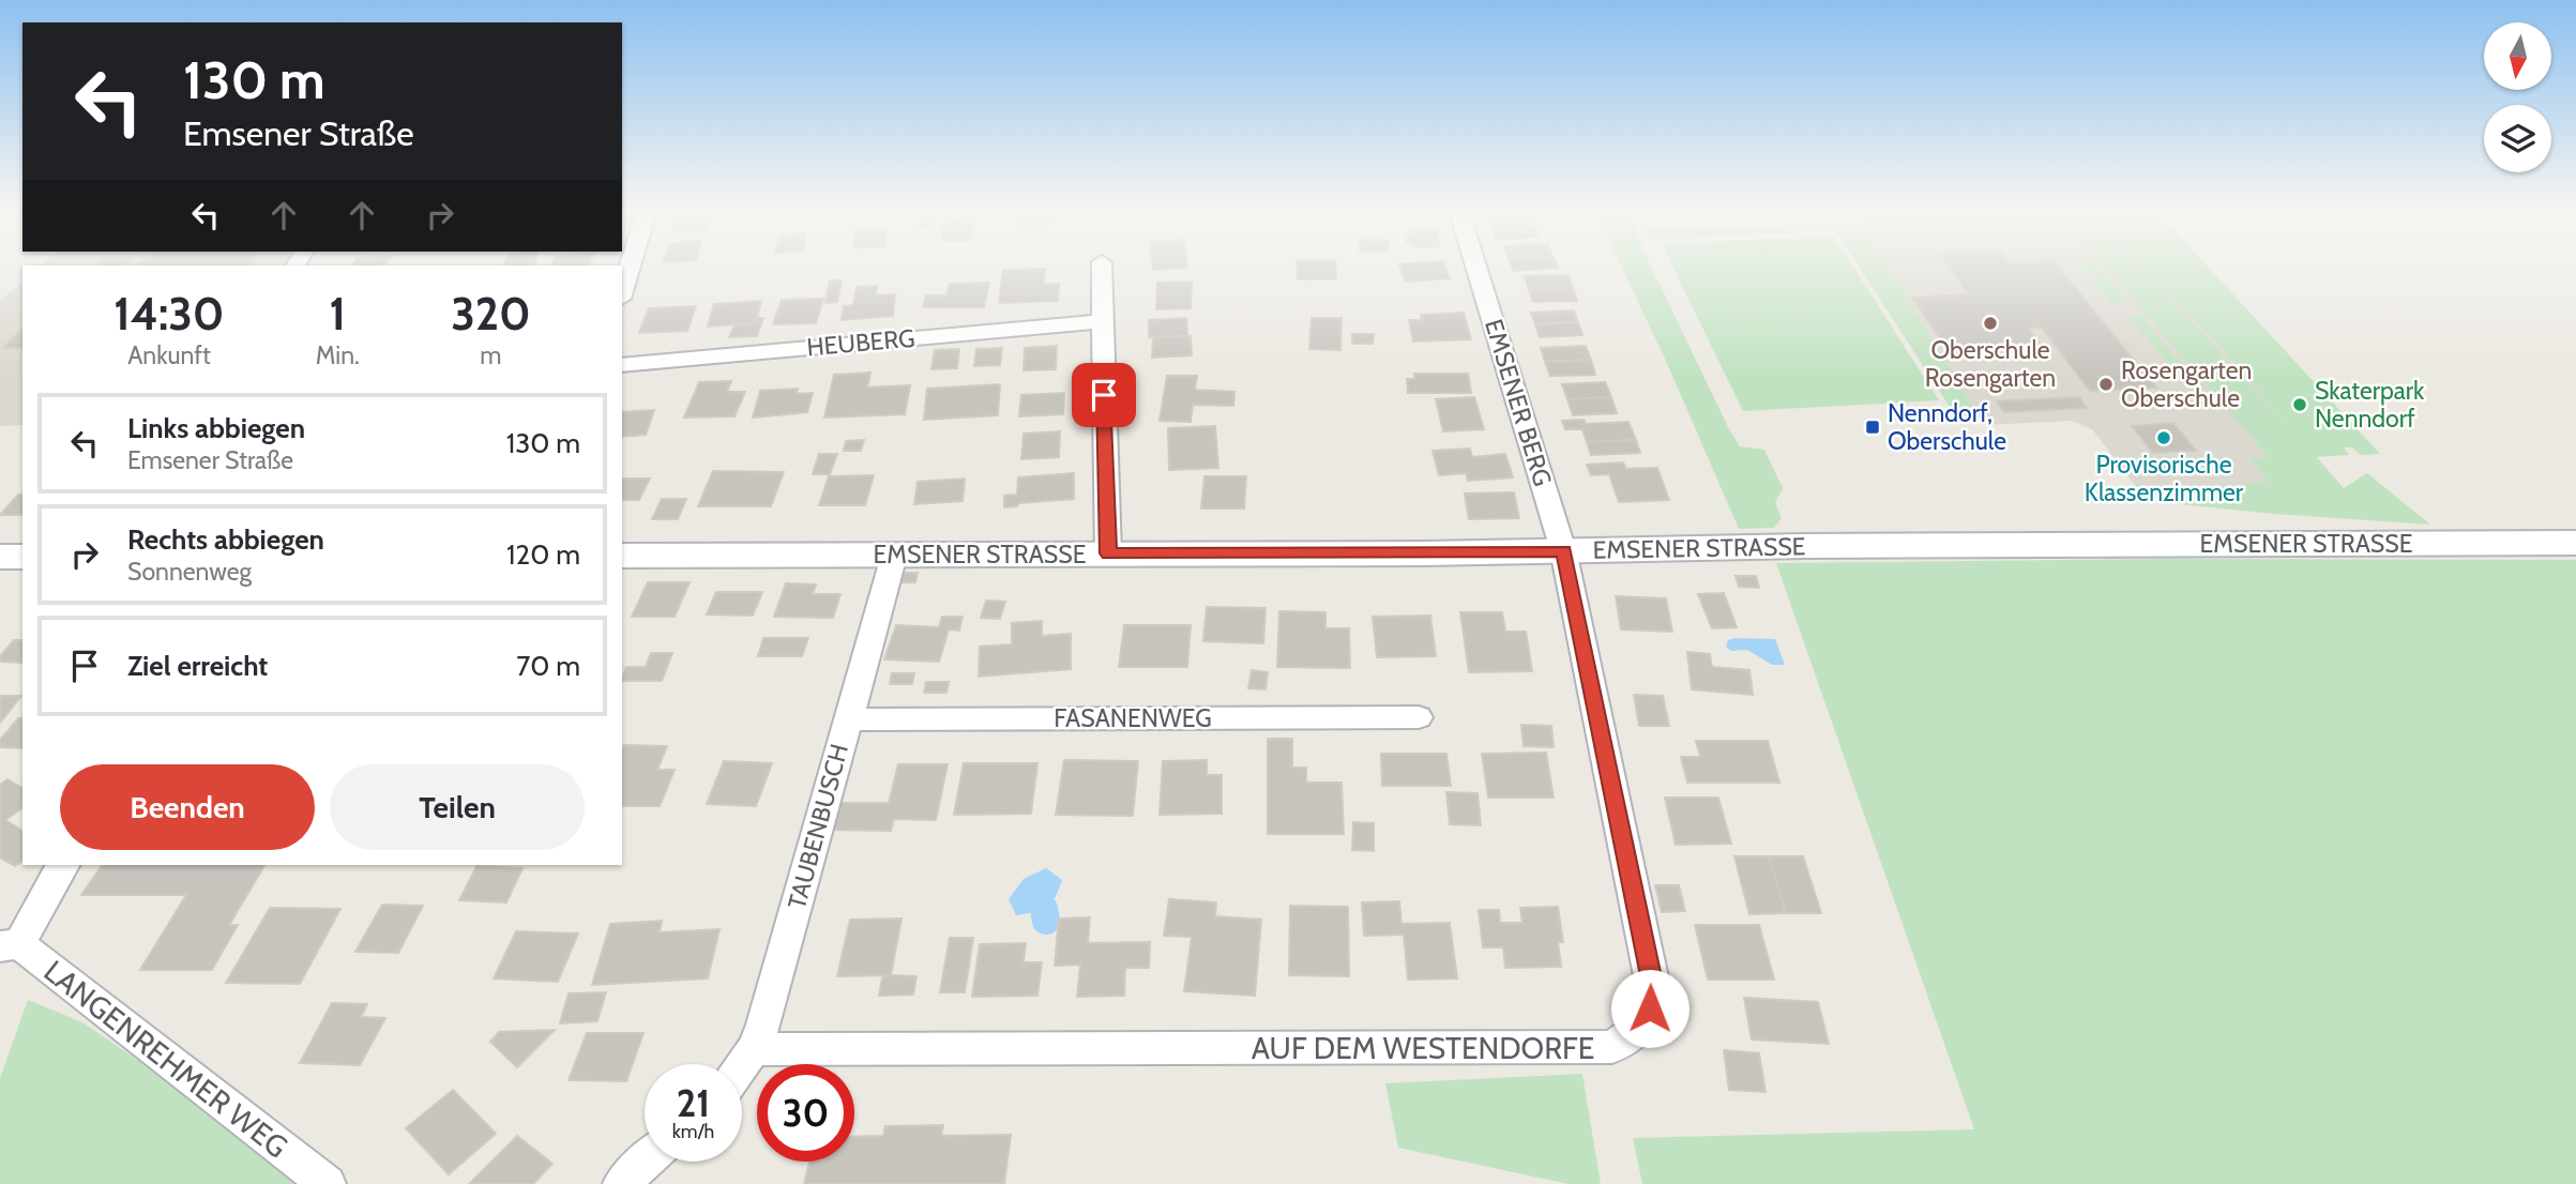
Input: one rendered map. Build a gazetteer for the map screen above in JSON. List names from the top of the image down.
{
  "streets": {
    "street": [
      "HEUBERG",
      "EMSENER BERG",
      "EMSENER STRASSE",
      "FASANENWEG",
      "TAUBENBUSCH",
      "AUF DEM WESTENDORFE",
      "LANGENREHMER WEG"
    ]
  },
  "crossings": [
    ["EMSENER BERG", "EMSENER STRASSE"],
    ["EMSENER BERG", "AUF DEM WESTENDORFE"],
    ["EMSENER STRASSE", "TAUBENBUSCH"],
    ["EMSENER STRASSE", "AUF DEM WESTENDORFE"],
    ["FASANENWEG", "TAUBENBUSCH"],
    ["TAUBENBUSCH", "AUF DEM WESTENDORFE"]
  ],
  "places": {
    "other": [
      "Oberschule Rosengarten",
      "Rosengarten Oberschule",
      "Skaterpark Nenndorf",
      "Provisorische Klassenzimmer"
    ],
    "transit": ["Nenndorf, Oberschule"]
  },
  "north": "bottom",
  "page": {
    "turn": ["130 m", "Emsener Straße"],
    "eta": [
      "14:30",
      "Ankunft",
      "1",
      "Min.",
      "320",
      "m"
    ],
    "list": [
      {
        "name": "Links abbiegen",
        "note": "Emsener Straße",
        "value": "130 m"
      },
      {
        "name": "Rechts abbiegen",
        "note": "Sonnenweg",
        "value": "120 m"
      },
      {
        "name": "Ziel erreicht",
        "value": "70 m"
      }
    ],
    "buttons": ["Beenden", "Teilen"],
    "speed": "21 km/h",
    "limit": "30"
  }
}
